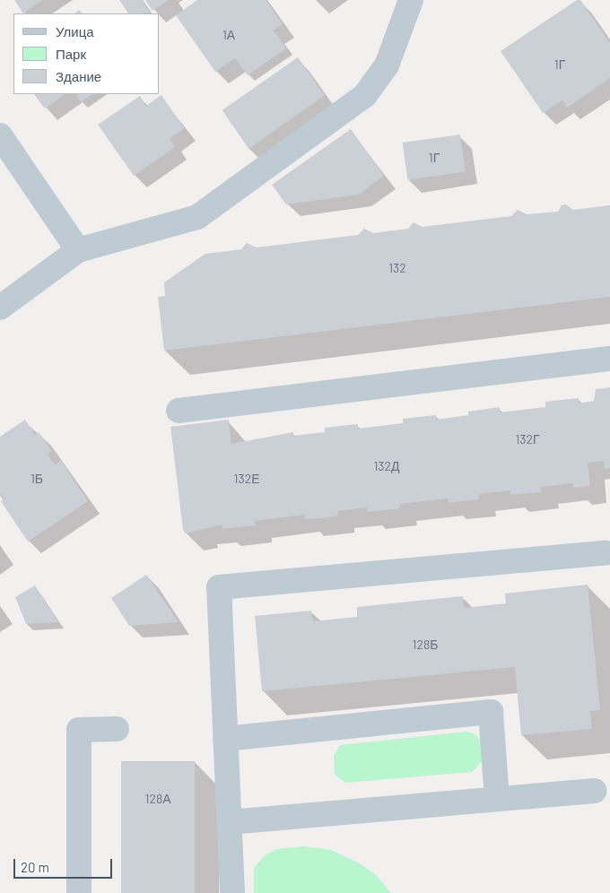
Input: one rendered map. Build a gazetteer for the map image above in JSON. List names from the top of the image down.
{
  "house_numbers": [
    "1А",
    "1Г",
    "1Г",
    "132",
    "132Г",
    "132Д",
    "1Б",
    "132Е",
    "128Б",
    "128А"
  ],
  "legend": ["Улица", "Парк", "Здание"],
  "scale_bar": "20 m"
}
